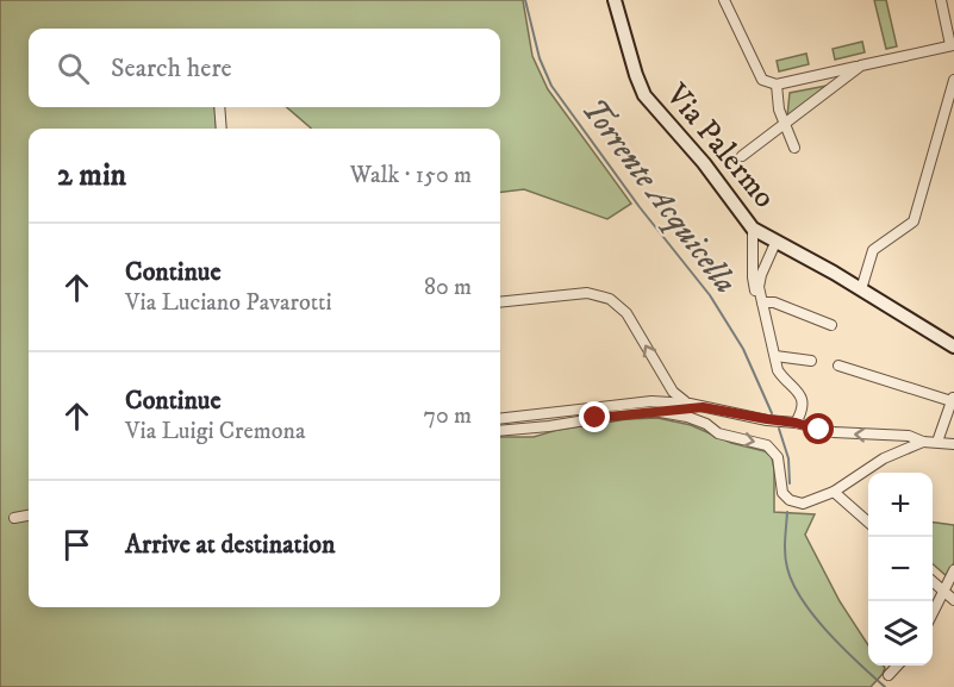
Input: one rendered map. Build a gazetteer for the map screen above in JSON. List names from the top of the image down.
{
  "streets": {
    "main road": ["Via Palermo"]
  },
  "water": ["Torrente Acquicella"],
  "page": {
    "search": "Search here",
    "heading": ["2 min", "Walk · 150 m"],
    "list": [
      ["Continue", "Via Luciano Pavarotti", "80 m"],
      ["Continue", "Via Luigi Cremona", "70 m"],
      "Arrive at destination"
    ],
    "map_buttons": ["+", "−"]
  }
}
